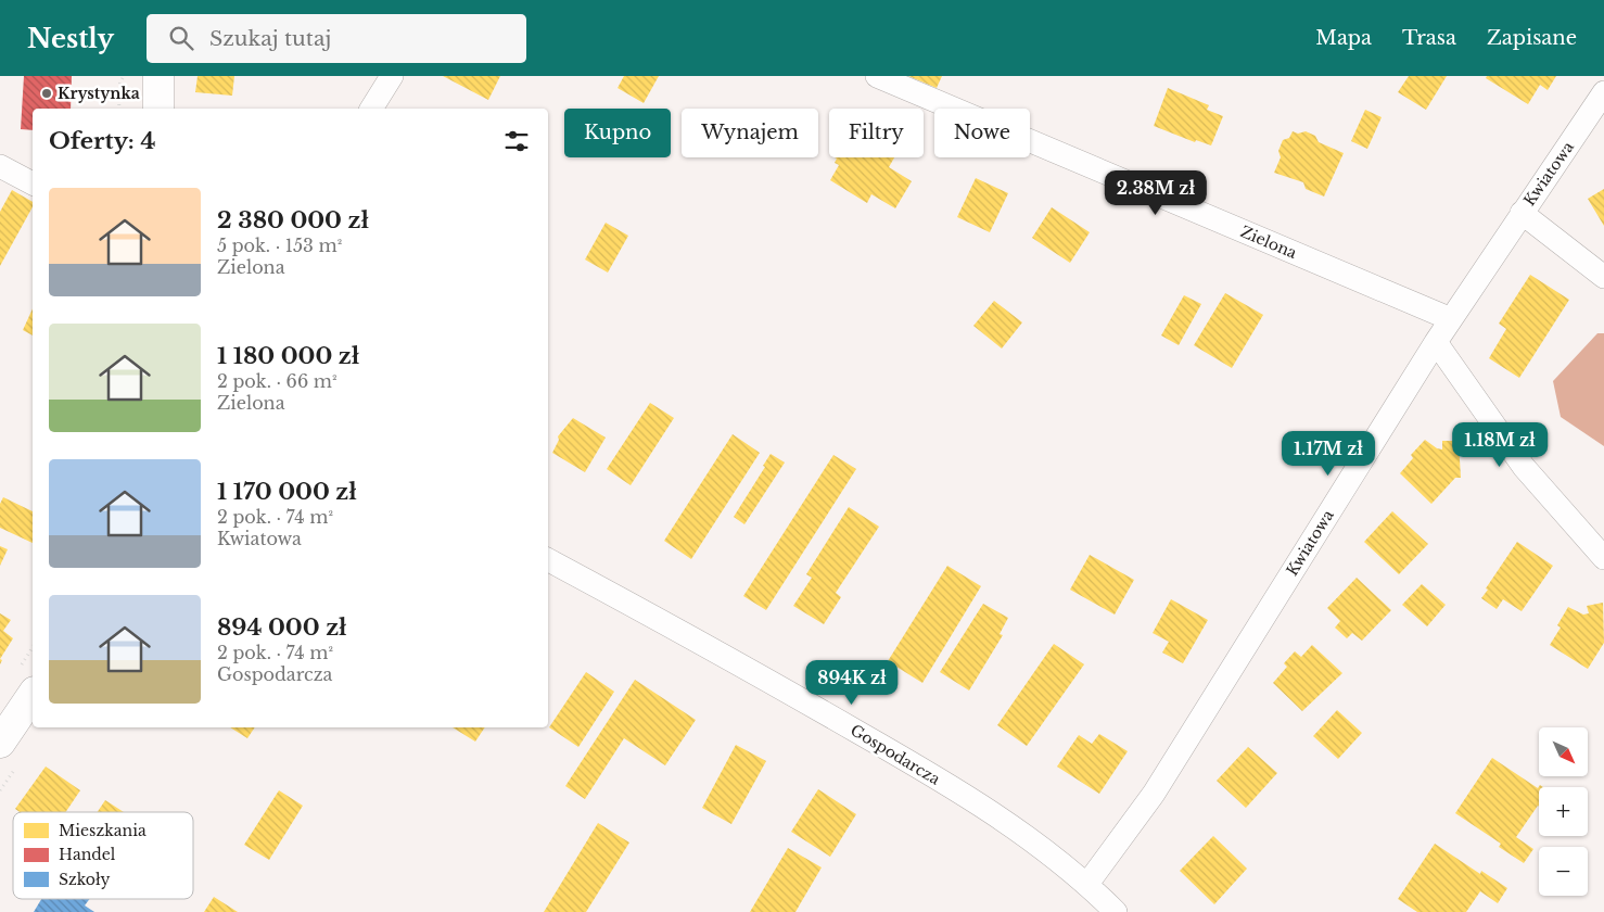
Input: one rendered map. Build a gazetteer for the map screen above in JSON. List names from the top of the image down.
{
  "streets": {
    "street": ["Kwiatowa", "Zielona", "Gospodarcza"]
  },
  "crossings": [
    ["Kwiatowa", "Zielona"],
    ["Kwiatowa", "Gospodarcza"]
  ],
  "places": ["Krystynka"],
  "legend": ["Mieszkania", "Handel", "Szkoły"],
  "north": "bottom right",
  "page": {
    "header": "Nestly",
    "search": "Szukaj tutaj",
    "nav": ["Mapa", "Trasa", "Zapisane"],
    "chip": [
      "Kupno",
      "Wynajem",
      "Filtry",
      "Nowe"
    ],
    "heading": "Oferty: 4",
    "price": [
      "2.38M zł",
      "1.18M zł",
      "1.17M zł",
      "894K zł"
    ],
    "list": [
      {
        "name": "2 380 000 zł",
        "note": "5 pok. · 153 m² · Zielona"
      },
      {
        "name": "1 180 000 zł",
        "note": "2 pok. · 66 m² · Zielona"
      },
      {
        "name": "1 170 000 zł",
        "note": "2 pok. · 74 m² · Kwiatowa"
      },
      {
        "name": "894 000 zł",
        "note": "2 pok. · 74 m² · Gospodarcza"
      }
    ],
    "map_buttons": ["+", "−"]
  }
}
